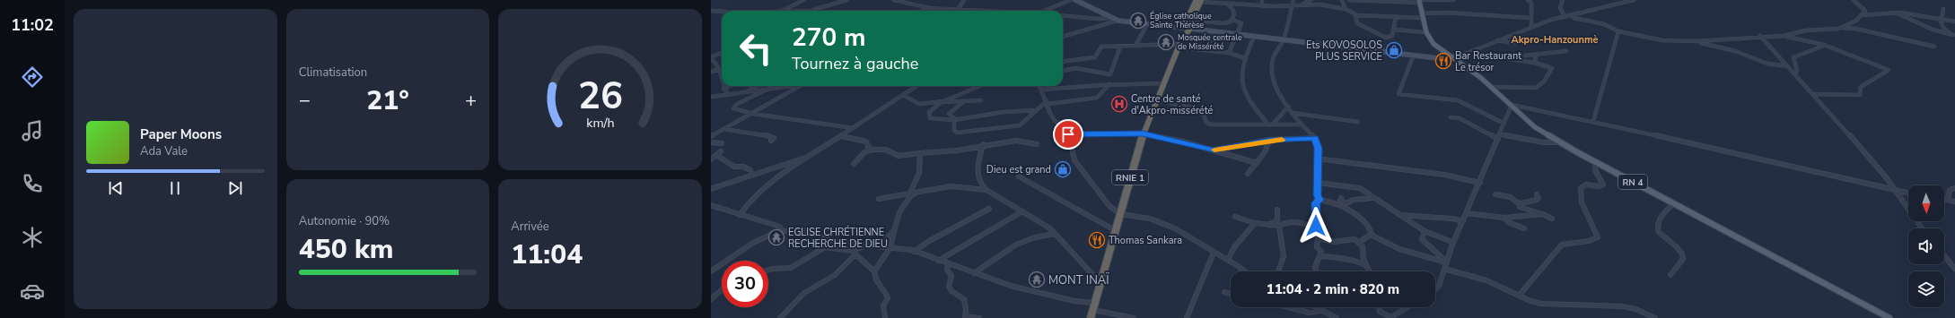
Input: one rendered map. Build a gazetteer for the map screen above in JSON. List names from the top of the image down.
{
  "streets": {
    "highway": ["RNIE 1"],
    "main road": ["RN 4"]
  },
  "districts": ["Akpro-Hanzounmè"],
  "places": {
    "temple": [
      "Église catholique Sainte Thérèse",
      "Mosquée centrale de Missérété",
      "EGLISE CHRÉTIENNE RECHERCHE DE DIEU",
      "MONT INAÏ"
    ],
    "shop": ["Ets KOVOSOLOS PLUS SERVICE", "Dieu est grand"],
    "restaurant": ["Bar Restaurant Le trésor", "Thomas Sankara"],
    "hospital": ["Centre de santé d'Akpro-missérété"]
  },
  "north": "bottom",
  "page": {
    "tabs": "11:02",
    "tile": [
      "Climatisation",
      ["Autonomie · 90%", "450 km"],
      ["Arrivée", "11:04"]
    ],
    "turn": ["270 m", "Tournez à gauche"],
    "heat": ["−", "21°", "+"],
    "song": ["Paper Moons", "Ada Vale"],
    "limit": "30",
    "trip": "11:04 · 2 min · 820 m",
    "gauge": ["26", "km/h"]
  }
}
